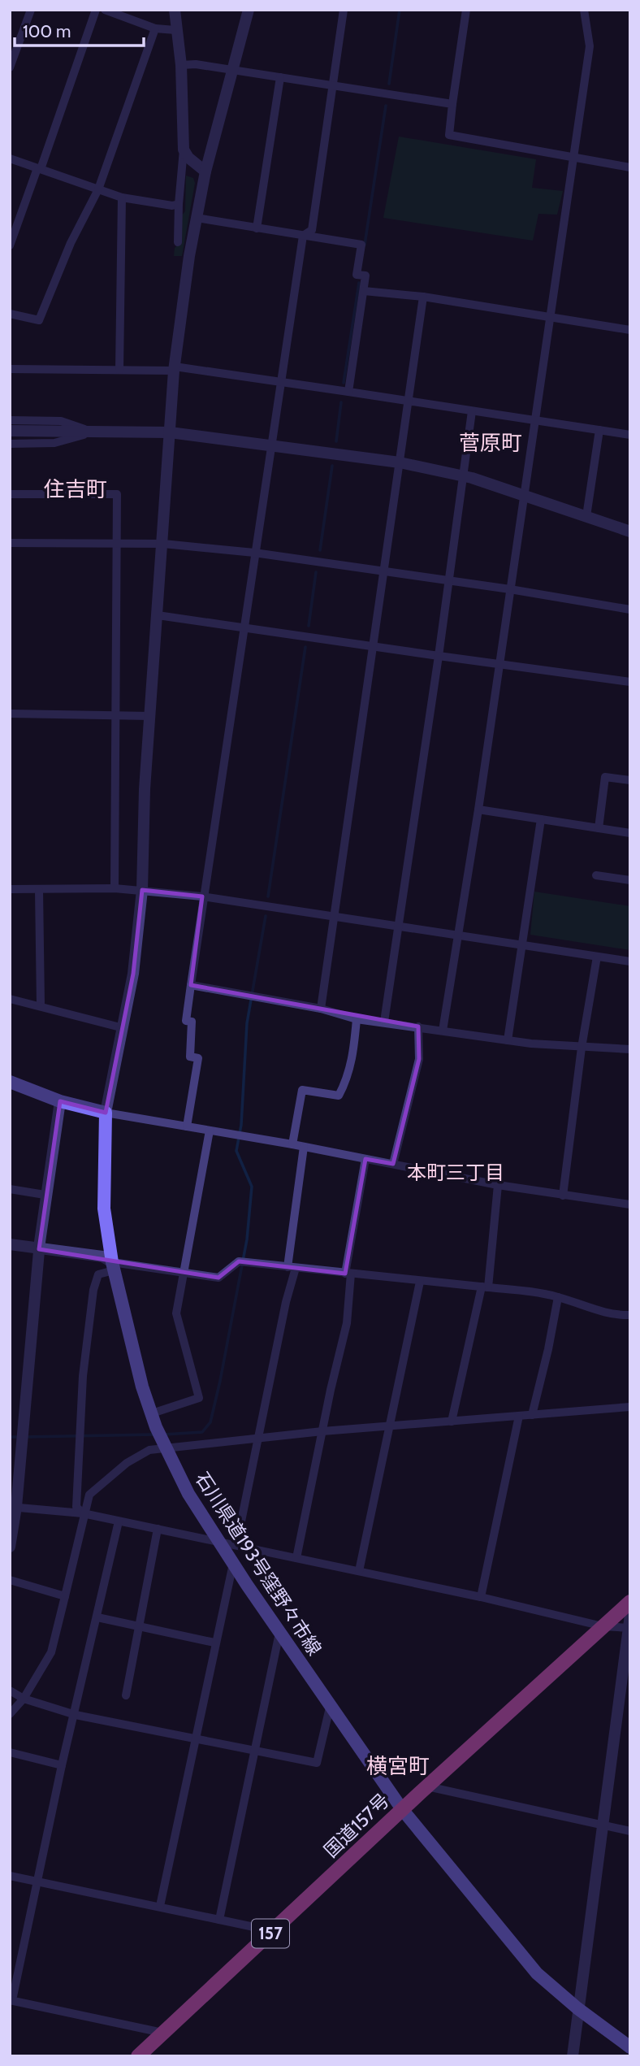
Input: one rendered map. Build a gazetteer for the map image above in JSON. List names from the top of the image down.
{
  "streets": {
    "highway": ["国道157号", "157"],
    "main road": ["石川県道193号窪野々市線"]
  },
  "crossings": [
    ["石川県道193号窪野々市線", "国道157号"]
  ],
  "districts": [
    "菅原町",
    "住吉町",
    "本町三丁目",
    "横宮町"
  ],
  "scale_bar": "100 m"
}
